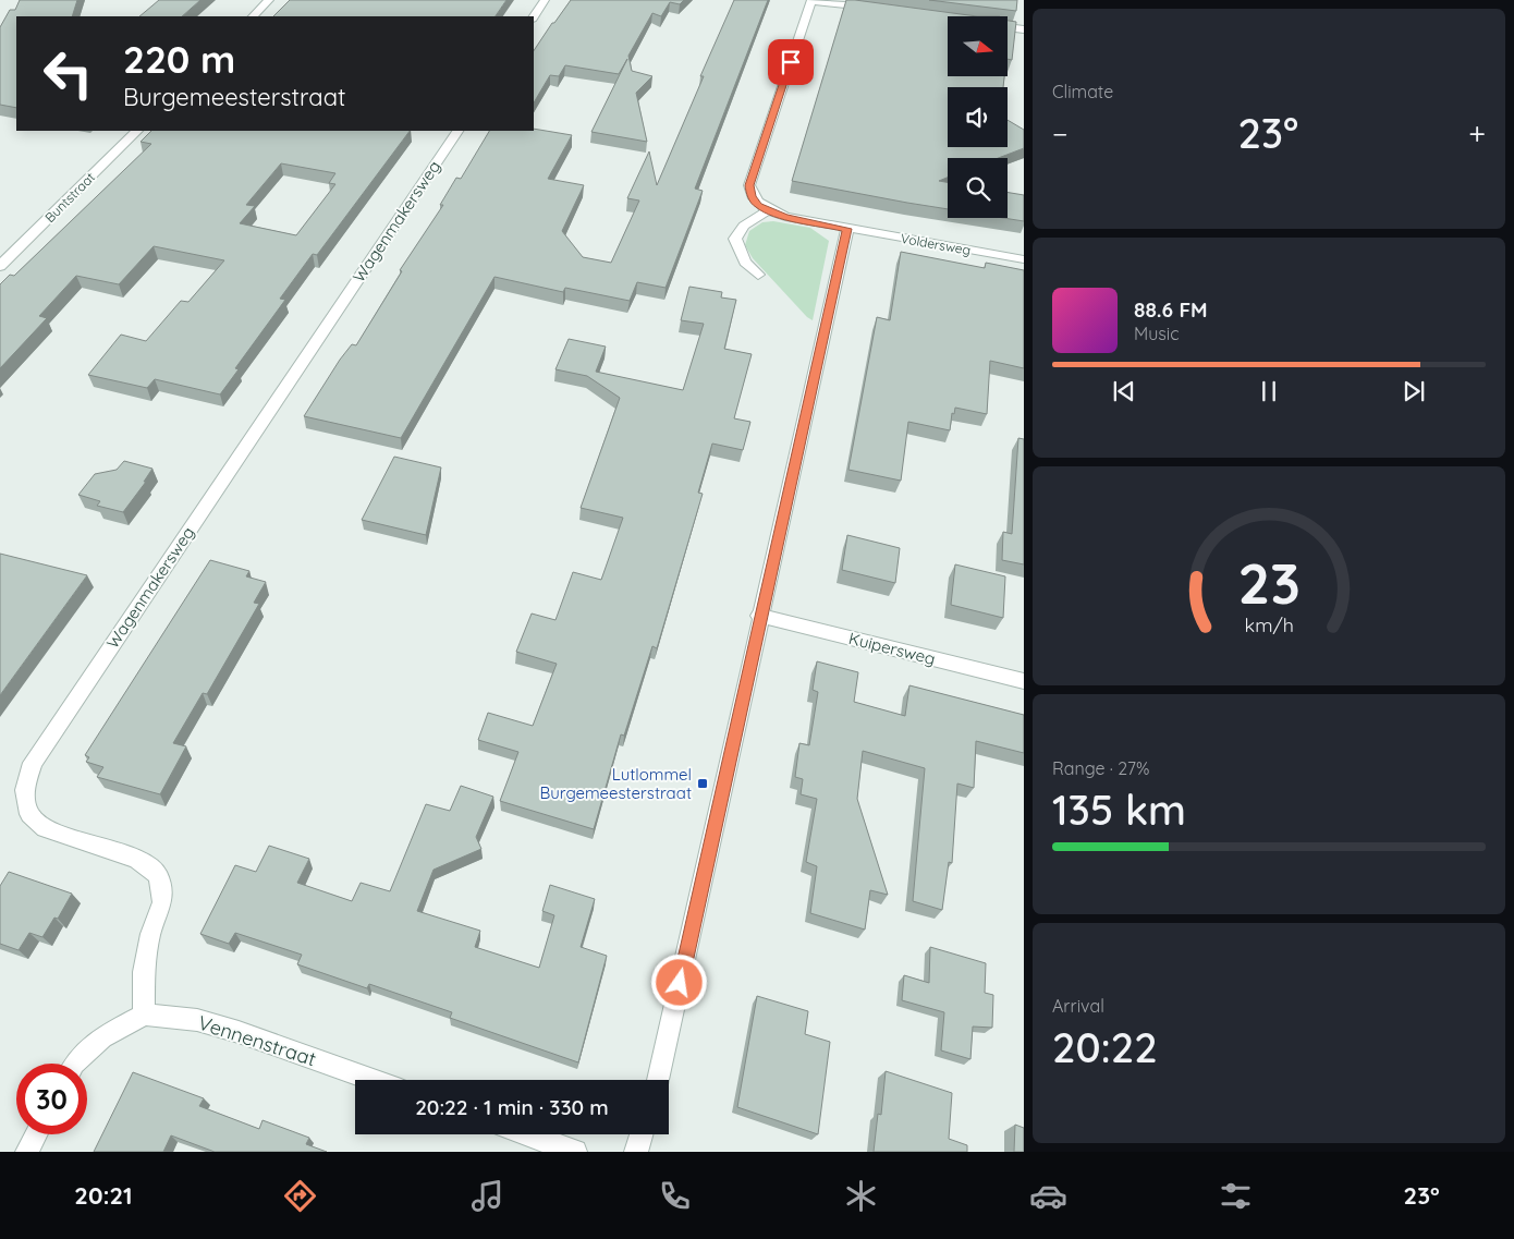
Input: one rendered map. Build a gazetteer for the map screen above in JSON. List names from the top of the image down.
{
  "streets": {
    "street": [
      "Buntstraat",
      "Wagenmakersweg",
      "Voldersweg",
      "Kuipersweg",
      "Vennenstraat"
    ]
  },
  "crossings": [
    ["Wagenmakersweg", "Vennenstraat"]
  ],
  "places": {
    "transit": ["Lutlommel Burgemeesterstraat"]
  },
  "north": "right",
  "page": {
    "tile": [
      "Climate",
      ["Range · 27%", "135 km"],
      ["Arrival", "20:22"]
    ],
    "turn": ["220 m", "Burgemeesterstraat"],
    "heat": ["−", "23°", "+"],
    "song": ["88.6 FM", "Music"],
    "limit": "30",
    "trip": "20:22 · 1 min · 330 m",
    "tabs": ["20:21", "23°"],
    "gauge": ["23", "km/h"]
  }
}
